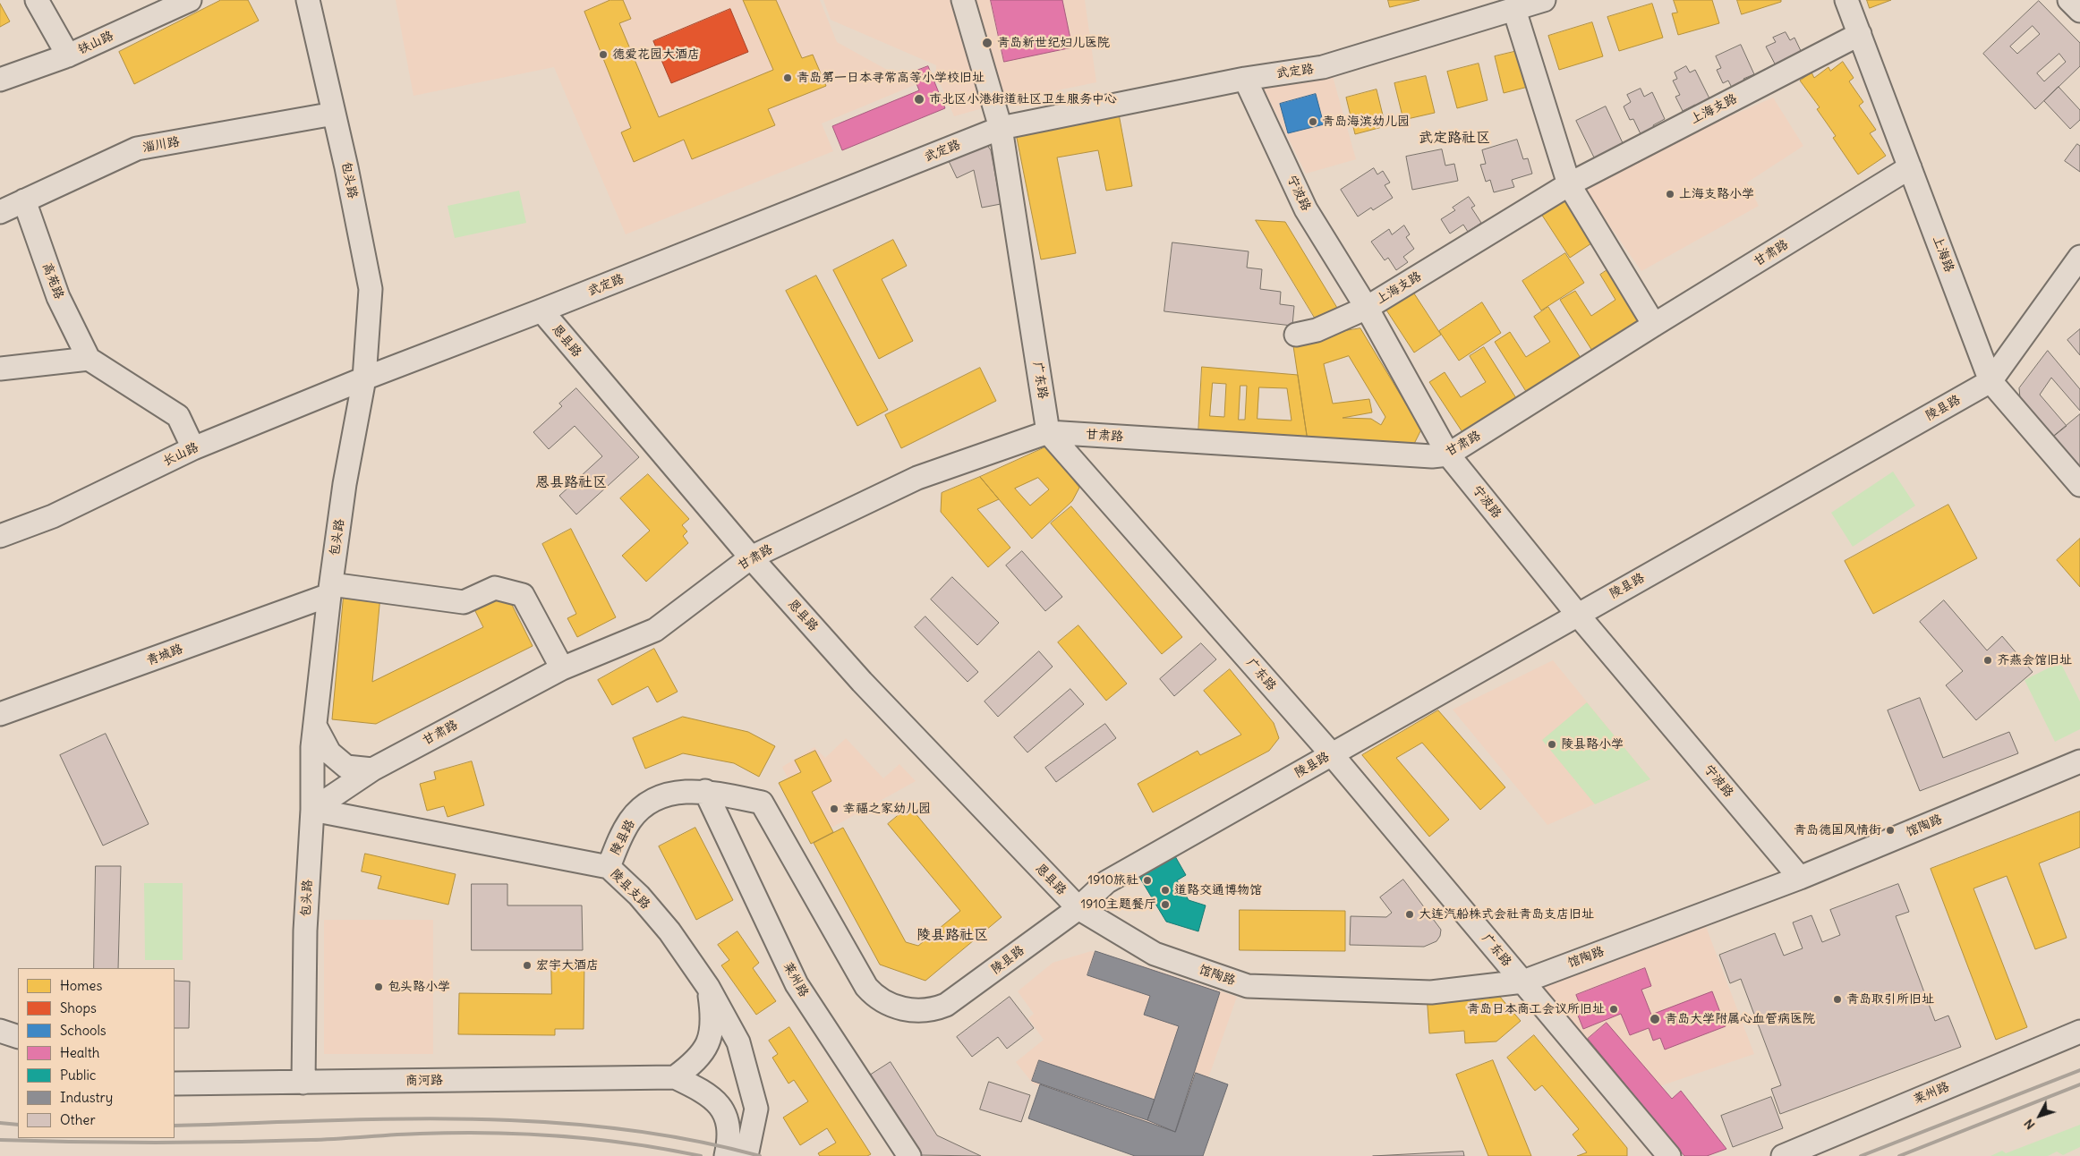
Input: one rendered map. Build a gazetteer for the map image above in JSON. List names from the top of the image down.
{
  "streets": {
    "street": [
      "铁山路",
      "武定路",
      "上海支路",
      "淄川路",
      "包头路",
      "宁波路",
      "甘肃路",
      "上海路",
      "高苑路",
      "恩县路",
      "广东路",
      "陵县路",
      "长山路",
      "青城路",
      "馆陶路",
      "陵县支路",
      "莱州路",
      "商河路"
    ]
  },
  "crossings": [
    ["武定路", "包头路"],
    ["武定路", "宁波路"],
    ["武定路", "恩县路"],
    ["武定路", "广东路"],
    ["武定路", "长山路"],
    ["上海支路", "宁波路"],
    ["上海支路", "上海路"],
    ["淄川路", "包头路"],
    ["淄川路", "高苑路"],
    ["包头路", "甘肃路"],
    ["包头路", "长山路"],
    ["包头路", "青城路"],
    ["包头路", "陵县支路"],
    ["包头路", "商河路"],
    ["宁波路", "甘肃路"],
    ["宁波路", "陵县路"],
    ["宁波路", "馆陶路"],
    ["甘肃路", "上海路"],
    ["甘肃路", "恩县路"],
    ["甘肃路", "广东路"],
    ["甘肃路", "陵县支路"],
    ["上海路", "陵县路"],
    ["恩县路", "陵县路"],
    ["恩县路", "馆陶路"],
    ["广东路", "陵县路"],
    ["广东路", "馆陶路"],
    ["陵县路", "馆陶路"],
    ["陵县路", "陵县支路"],
    ["陵县路", "莱州路"]
  ],
  "districts": ["武定路社区", "恩县路社区", "陵县路社区"],
  "places": [
    "青岛新世纪妇儿医院",
    "德爱花园大酒店",
    "青岛第一日本寻常高等小学校旧址",
    "市北区小港街道社区卫生服务中心",
    "青岛海滨幼儿园",
    "上海支路小学",
    "齐燕会馆旧址",
    "陵县路小学",
    "幸福之家幼儿园",
    "青岛德国风情街",
    "1910旅社",
    "道路交通博物馆",
    "1910主题餐厅",
    "大连汽船株式会社青岛支店旧址",
    "宏宇大酒店",
    "包头路小学",
    "青岛取引所旧址",
    "青岛日本商工会议所旧址",
    "青岛大学附属心血管病医院"
  ],
  "legend": [
    "Homes",
    "Shops",
    "Schools",
    "Health",
    "Public",
    "Industry",
    "Other"
  ],
  "north": "bottom left"
}
